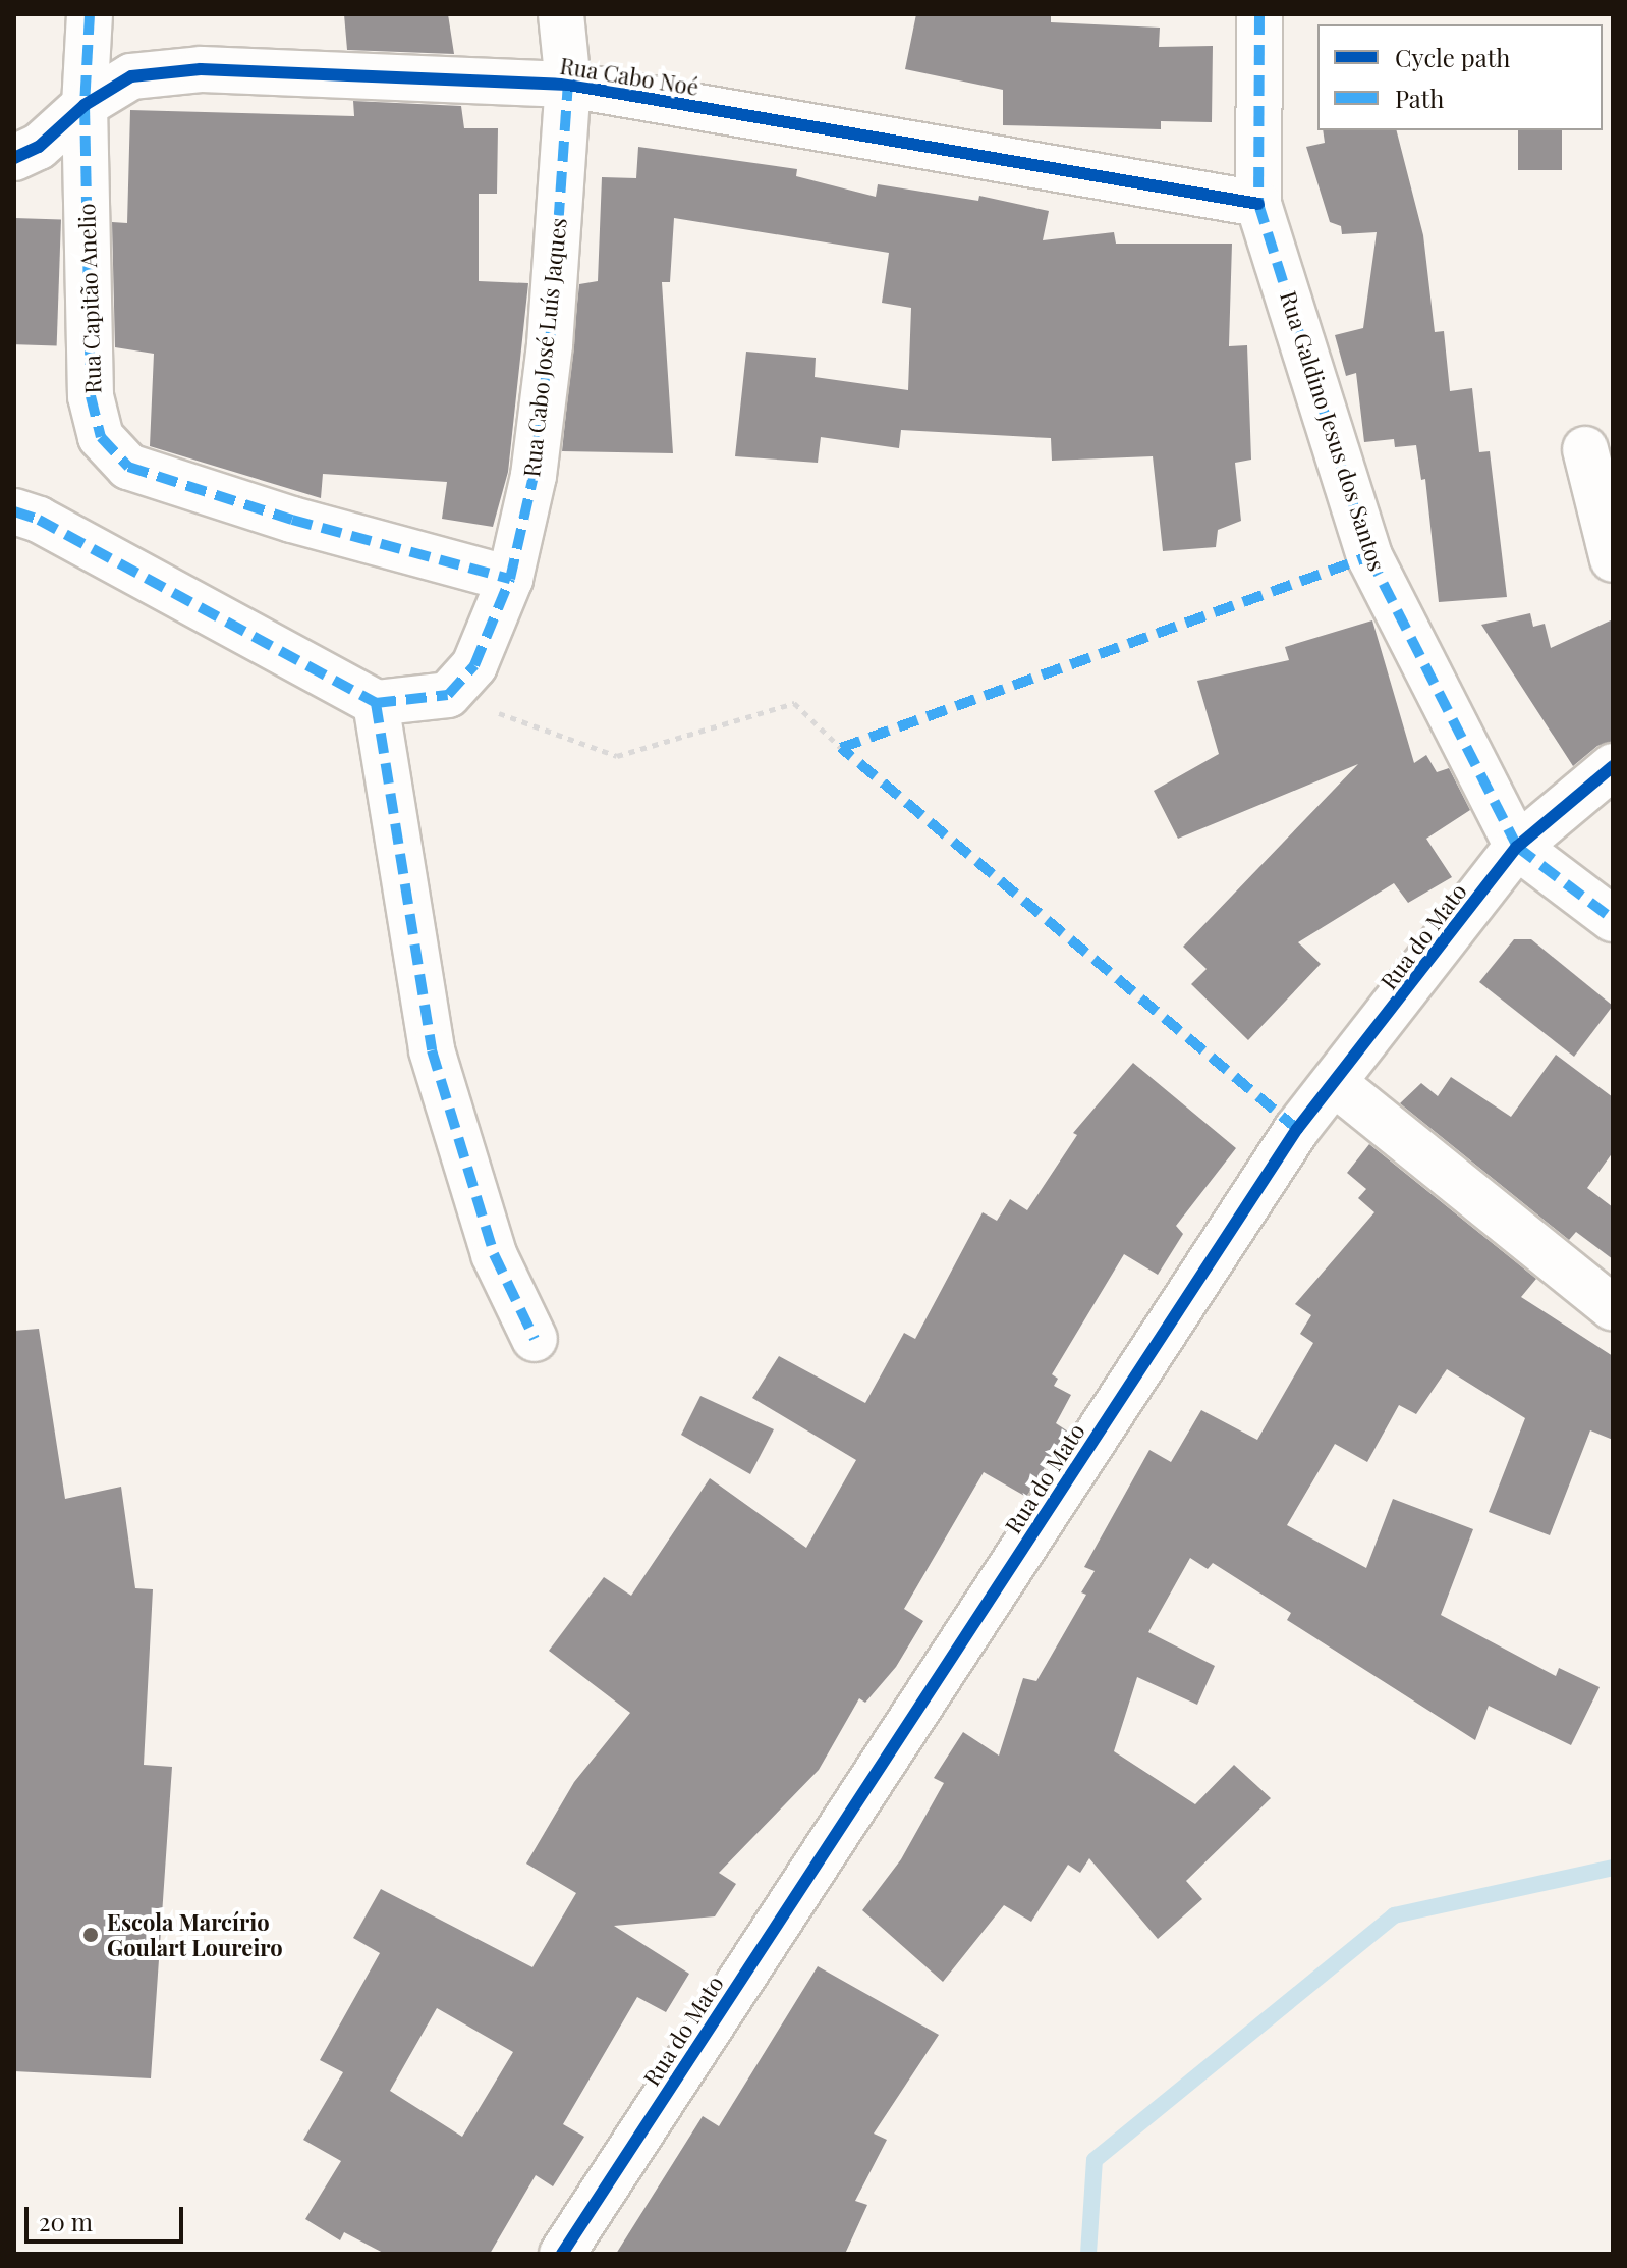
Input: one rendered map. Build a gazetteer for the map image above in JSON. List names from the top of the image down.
{
  "streets": {
    "street": [
      "Rua Cabo Noé",
      "Rua Capitão Anelio",
      "Rua Cabo José Luís Jaques",
      "Rua Galdino Jesus dos Santos",
      "Rua do Mato"
    ]
  },
  "crossings": [
    ["Rua Cabo Noé", "Rua Capitão Anelio"],
    ["Rua Cabo Noé", "Rua Cabo José Luís Jaques"],
    ["Rua Cabo Noé", "Rua Galdino Jesus dos Santos"],
    ["Rua Capitão Anelio", "Rua Cabo José Luís Jaques"],
    ["Rua Galdino Jesus dos Santos", "Rua do Mato"]
  ],
  "places": ["Escola Marcírio Goulart Loureiro"],
  "legend": ["Cycle path", "Path"],
  "scale_bar": "20 m"
}
